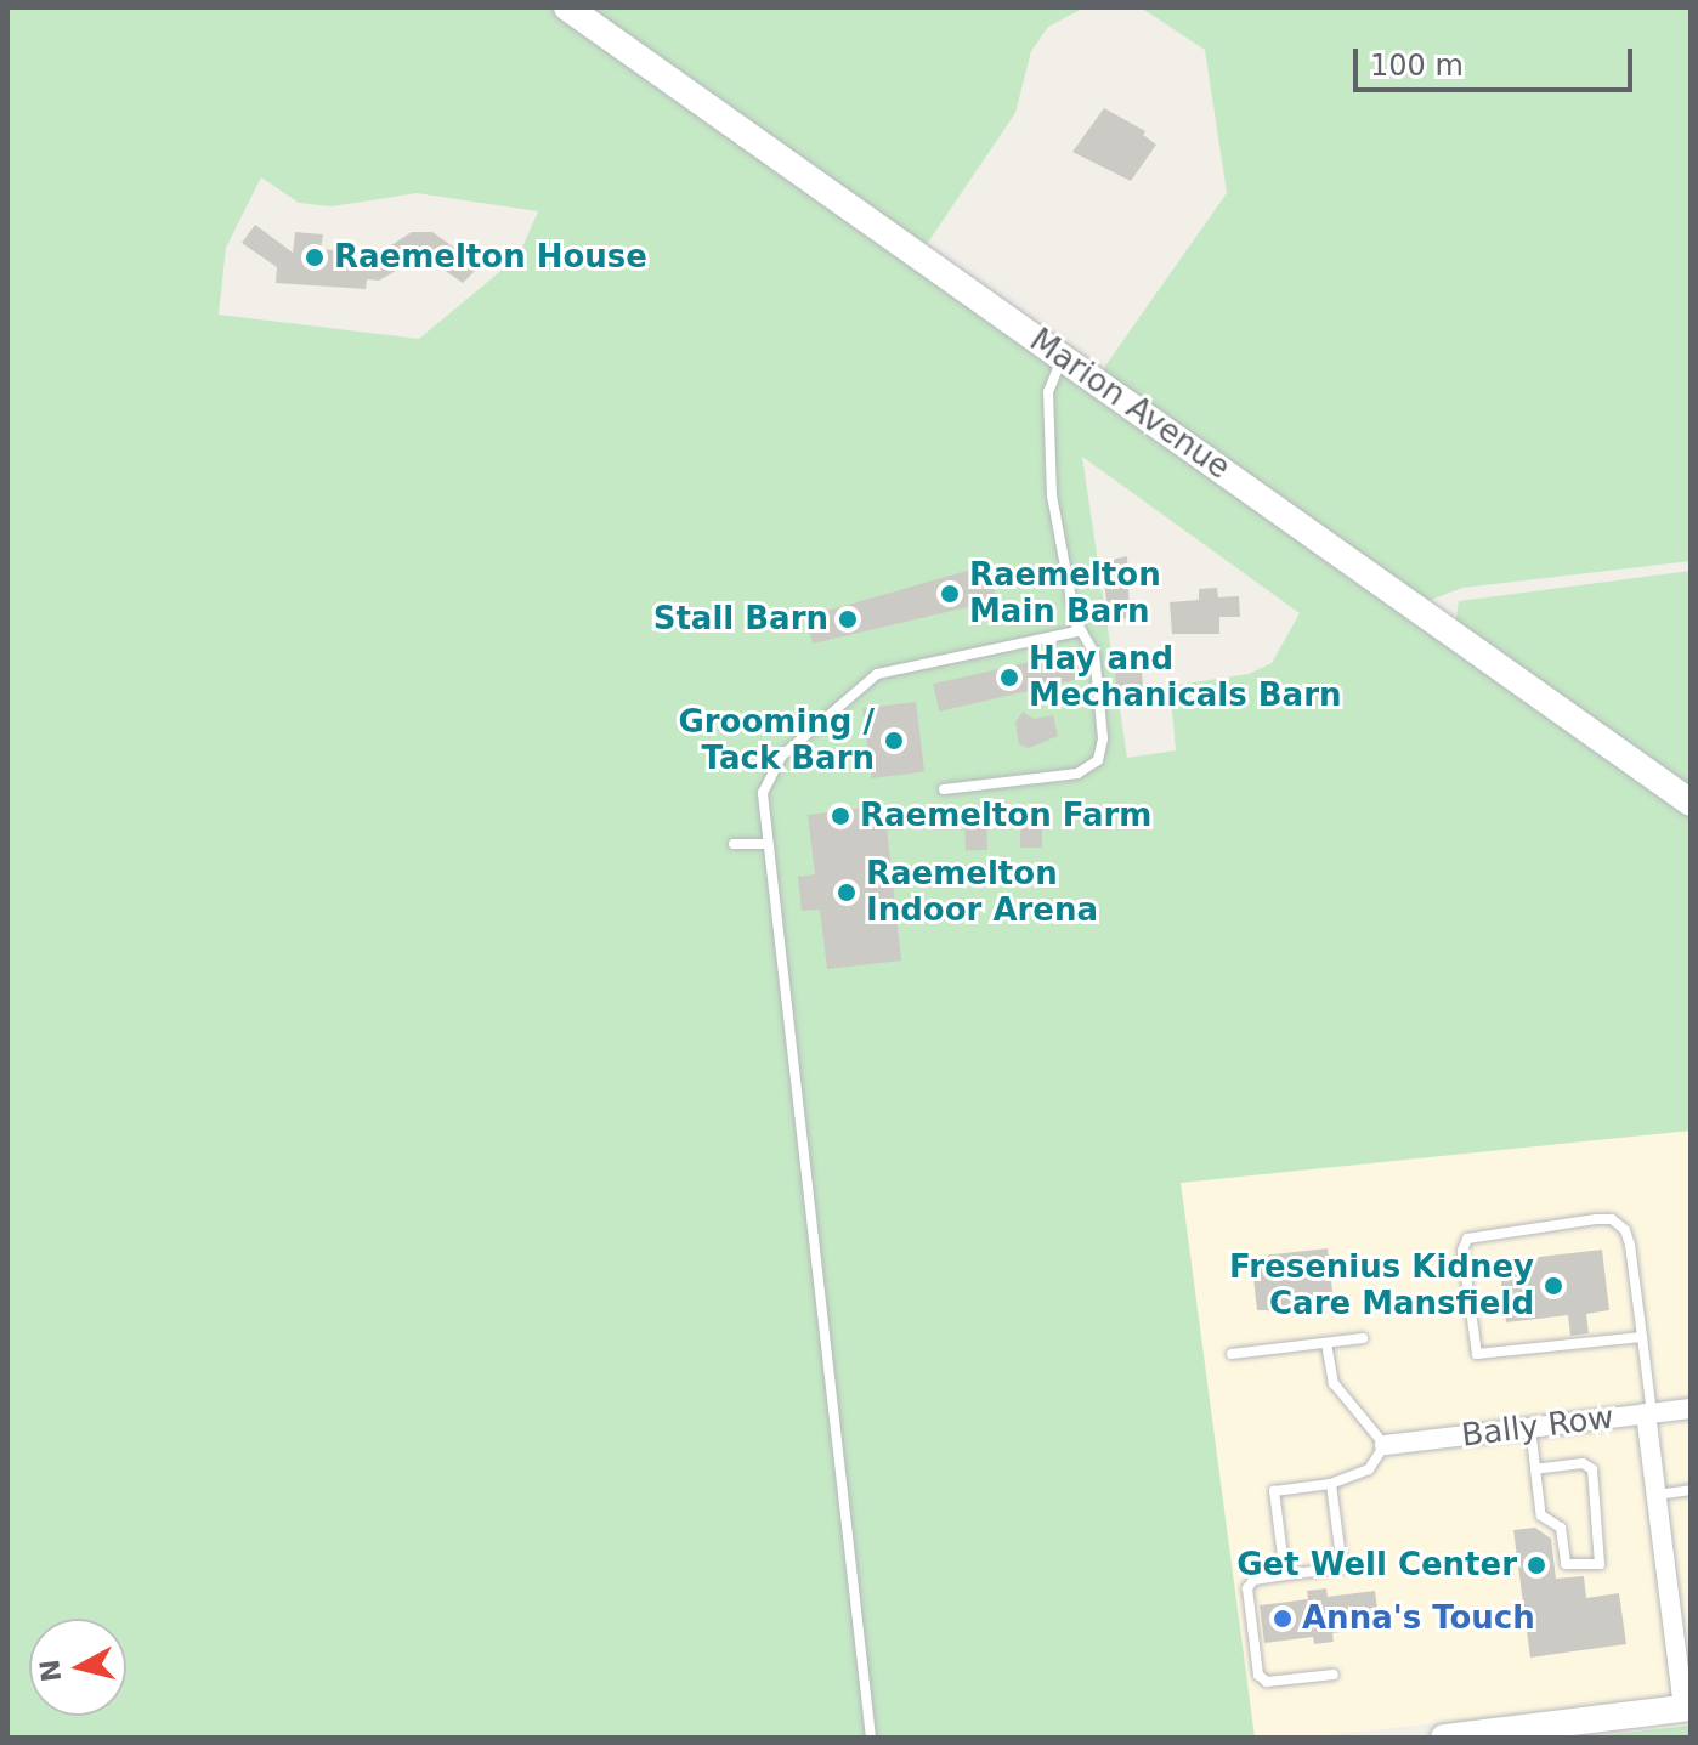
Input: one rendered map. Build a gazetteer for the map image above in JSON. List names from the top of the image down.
{
  "streets": {
    "street": ["Marion Avenue", "Bally Row"]
  },
  "places": [
    "Raemelton House",
    "Raemelton Main Barn",
    "Stall Barn",
    "Hay and Mechanicals Barn",
    "Grooming / Tack Barn",
    "Raemelton Farm",
    "Raemelton Indoor Arena",
    "Fresenius Kidney Care Mansfield",
    "Get Well Center",
    "Anna's Touch"
  ],
  "scale_bar": "100 m",
  "north": "left"
}
